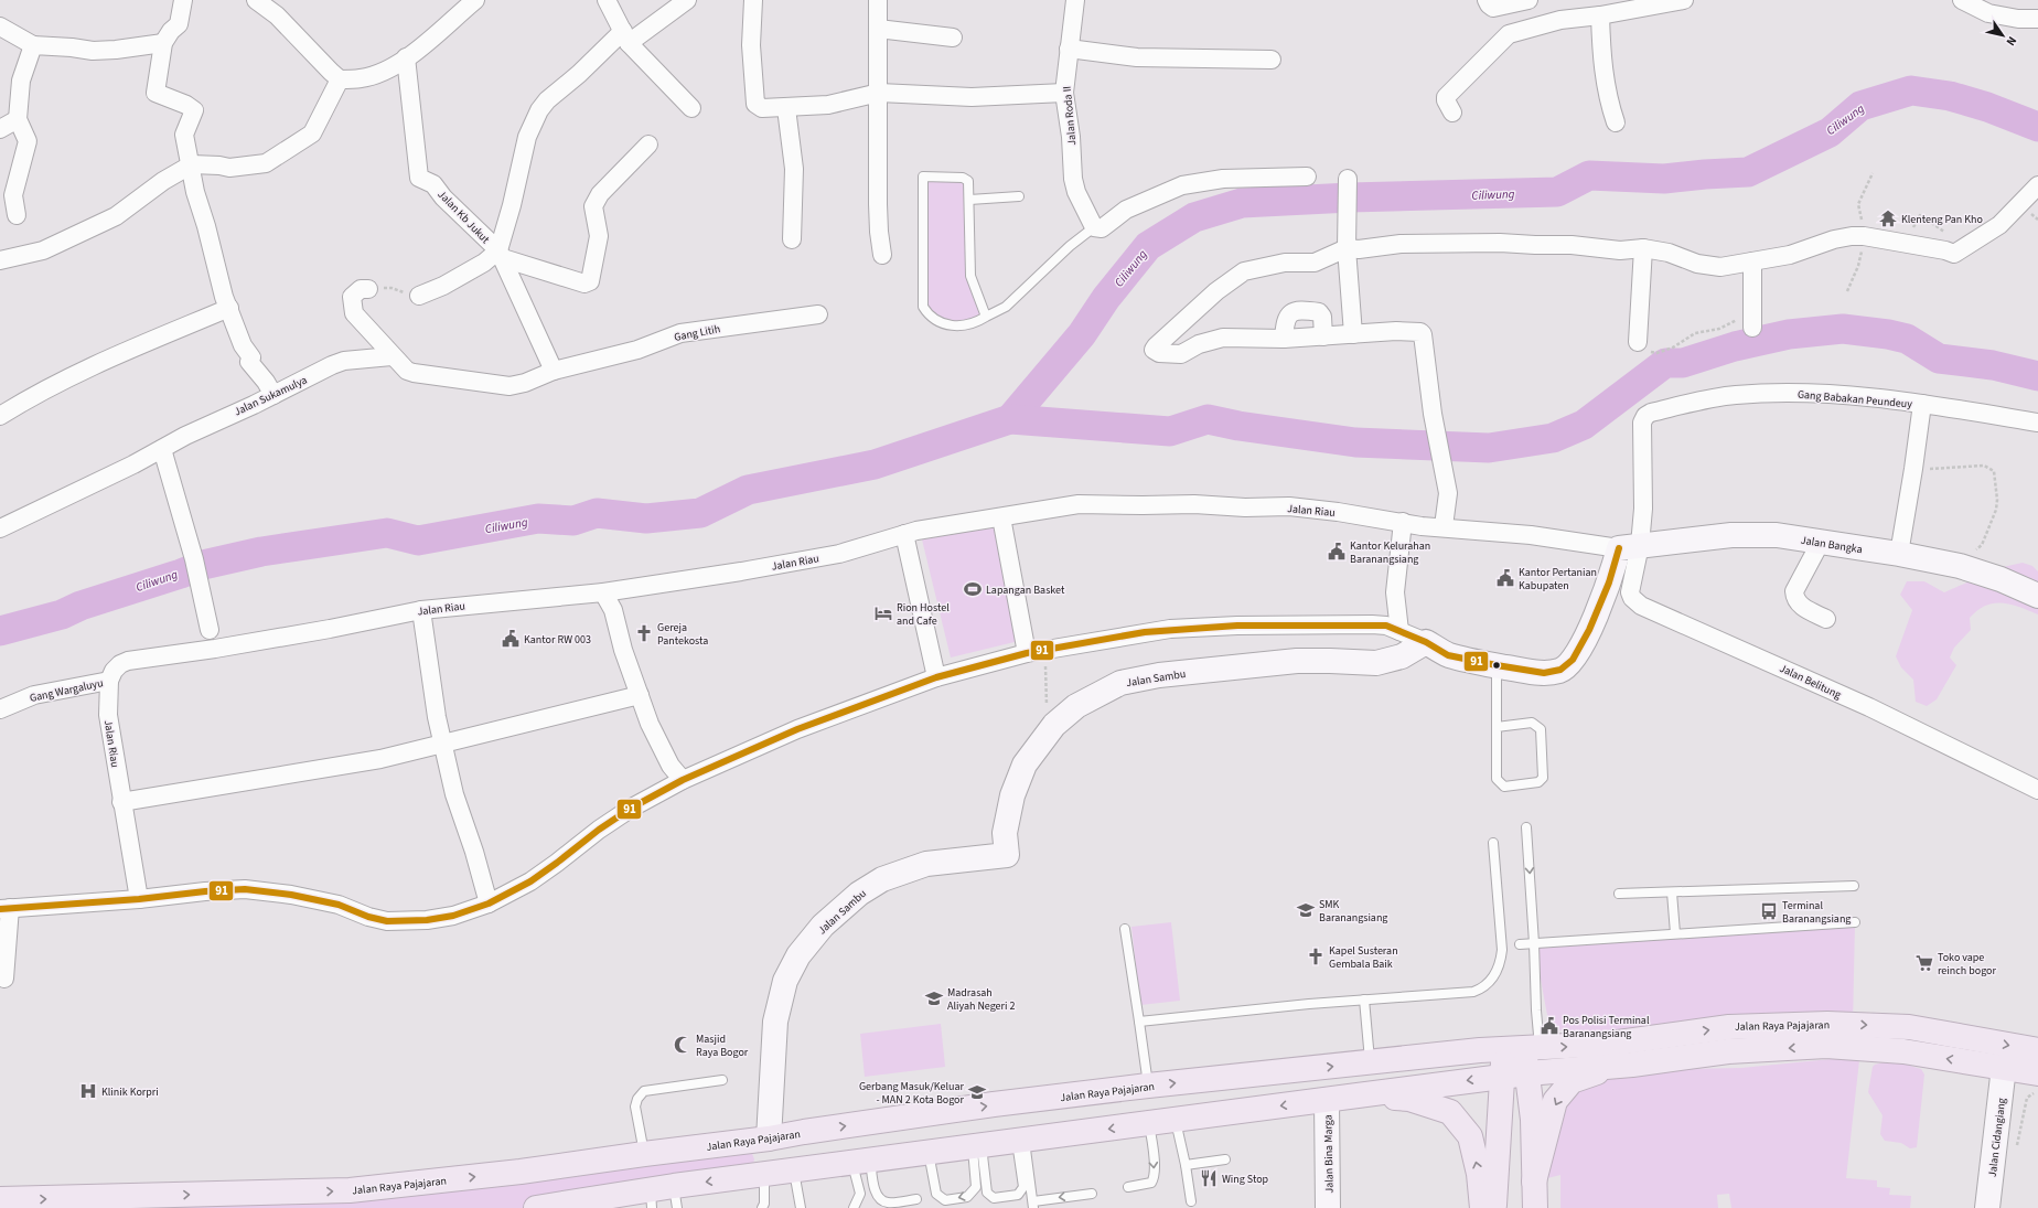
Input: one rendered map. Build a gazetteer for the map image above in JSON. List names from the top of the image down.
{
  "streets": {
    "highway": ["Jalan Raya Pajajaran"],
    "street": [
      "Jalan Roda II",
      "Jalan Kb Jukut",
      "Gang Litih",
      "Jalan Sukamulya",
      "Gang Babakan Peundeuy",
      "Jalan Riau",
      "Jalan Bangka",
      "Jalan Sambu",
      "Jalan Belitung",
      "Gang Wargaluyu",
      "Jalan Cidangiang",
      "Jalan Bina Marga"
    ]
  },
  "crossings": [
    ["Jalan Kb Jukut", "Gang Litih"],
    ["Gang Babakan Peundeuy", "Jalan Riau"],
    ["Gang Babakan Peundeuy", "Jalan Bangka"],
    ["Gang Babakan Peundeuy", "Jalan Belitung"],
    ["Jalan Riau", "Jalan Bangka"],
    ["Jalan Riau", "Jalan Belitung"],
    ["Jalan Riau", "Gang Wargaluyu"],
    ["Jalan Bangka", "Jalan Belitung"],
    ["Jalan Sambu", "Jalan Raya Pajajaran"],
    ["Jalan Raya Pajajaran", "Jalan Cidangiang"],
    ["Jalan Raya Pajajaran", "Jalan Bina Marga"]
  ],
  "water": ["Ciliwung"],
  "places": {
    "temple": ["Klenteng Pan Kho"],
    "public building": [
      "Kantor Kelurahan Baranangsiang",
      "Kantor Pertanian Kabupaten",
      "Kantor RW 003",
      "Pos Polisi Terminal Baranangsiang"
    ],
    "sports": ["Lapangan Basket"],
    "hotel": ["Rion Hostel and Cafe"],
    "church": ["Gereja Pantekosta", "Kapel Susteran Gembala Baik"],
    "school or university": ["SMK Baranangsiang", "Madrasah Aliyah Negeri 2", "Gerbang Masuk/Keluar - MAN 2 Kota Bogor"],
    "bus stop": ["Terminal Baranangsiang"],
    "supermarket": ["Toko vape reinch bogor"],
    "mosque": ["Masjid Raya Bogor"],
    "hospital": ["Klinik Korpri"],
    "restaurant": ["Wing Stop"]
  },
  "lines": ["transit line 91"],
  "north": "bottom right"
}
